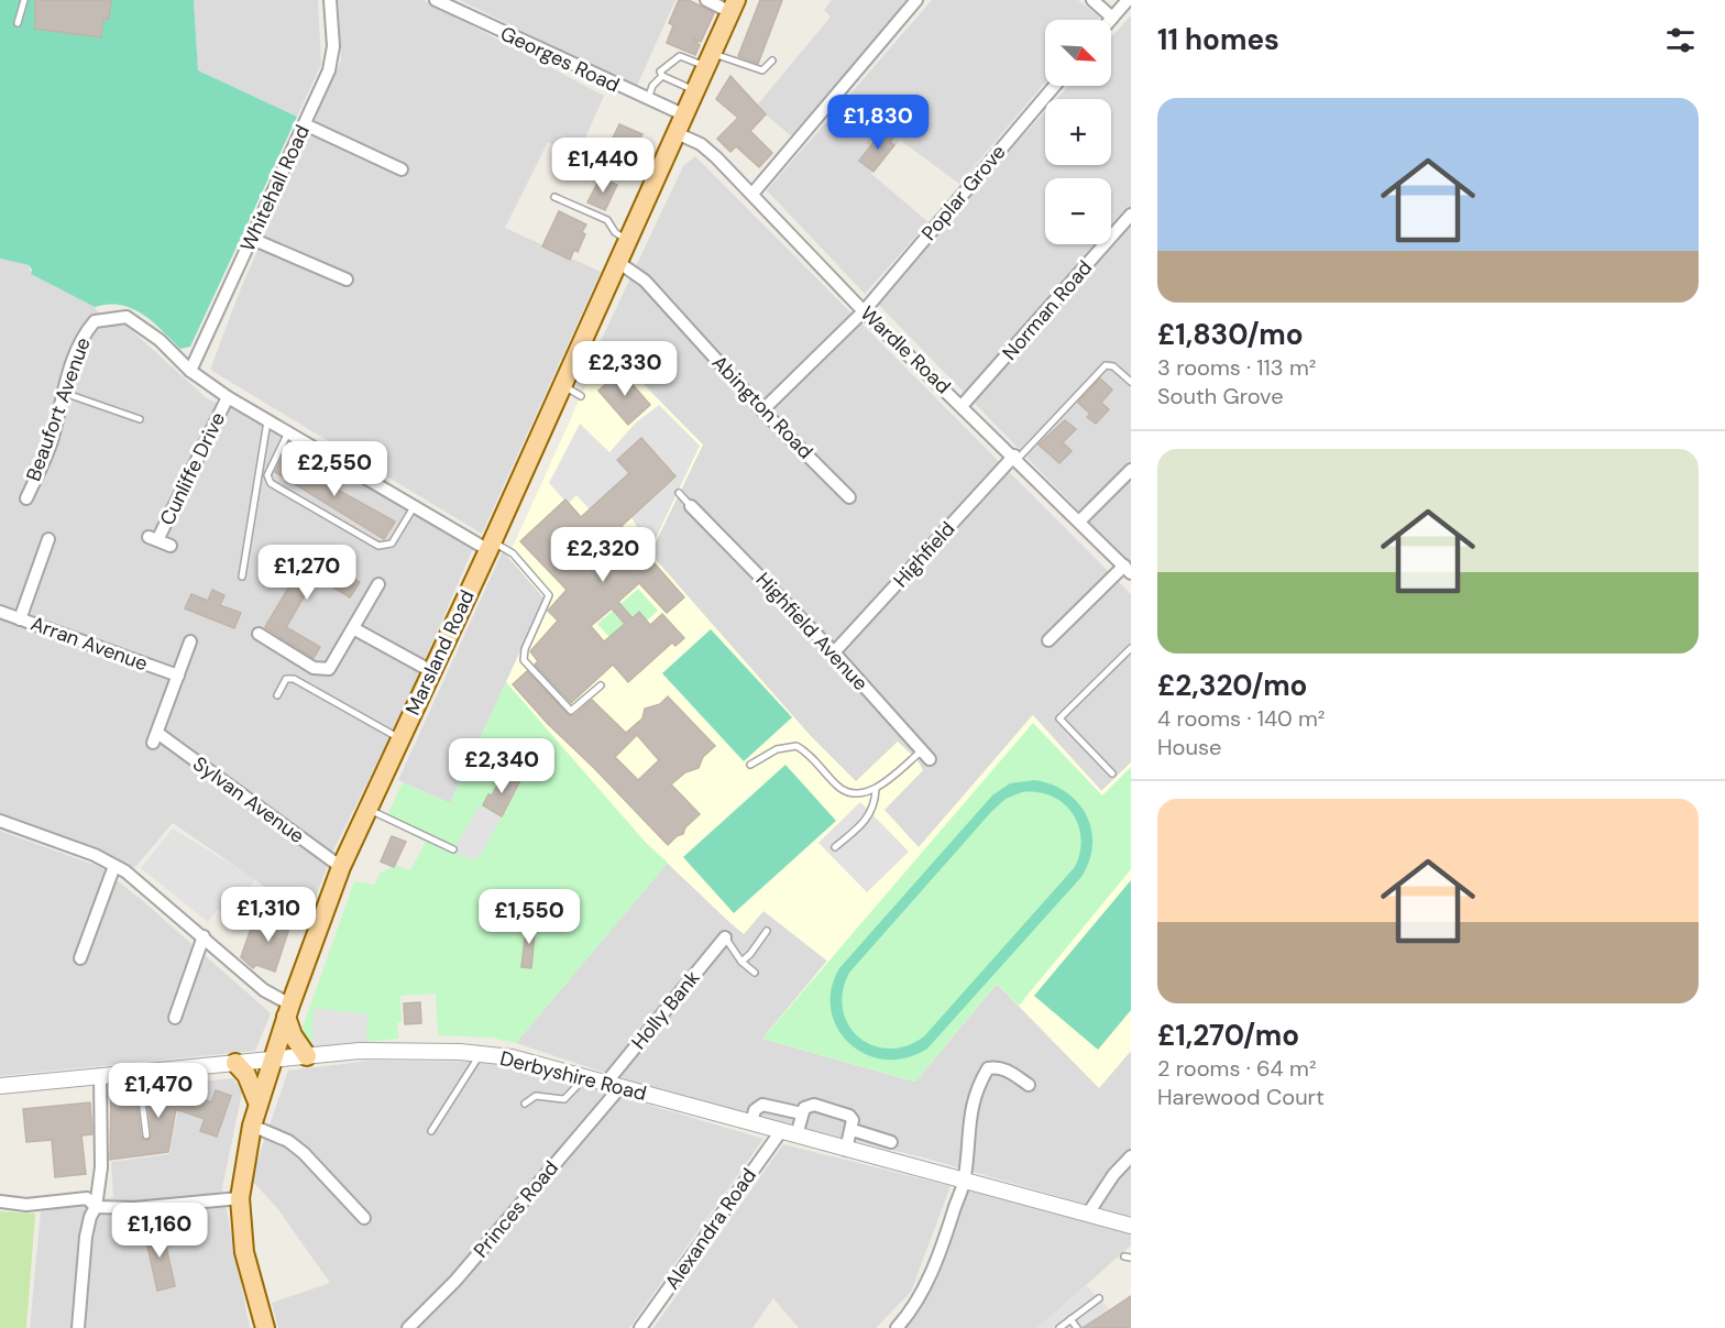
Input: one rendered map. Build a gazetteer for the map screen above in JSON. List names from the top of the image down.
{
  "streets": {
    "main road": ["Marsland Road"],
    "street": [
      "Georges Road",
      "Whitehall Road",
      "Poplar Grove",
      "Norman Road",
      "Wardle Road",
      "Abington Road",
      "Beaufort Avenue",
      "Cunliffe Drive",
      "Highfield",
      "Highfield Avenue",
      "Arran Avenue",
      "Sylvan Avenue",
      "Holly Bank",
      "Derbyshire Road",
      "Princes Road",
      "Alexandra Road"
    ]
  },
  "crossings": [
    ["Georges Road", "Wardle Road"],
    ["Georges Road", "Marsland Road"],
    ["Whitehall Road", "Beaufort Avenue"],
    ["Poplar Grove", "Wardle Road"],
    ["Poplar Grove", "Abington Road"],
    ["Norman Road", "Wardle Road"],
    ["Wardle Road", "Highfield"],
    ["Wardle Road", "Marsland Road"],
    ["Abington Road", "Marsland Road"],
    ["Beaufort Avenue", "Cunliffe Drive"],
    ["Beaufort Avenue", "Marsland Road"],
    ["Highfield", "Highfield Avenue"],
    ["Arran Avenue", "Sylvan Avenue"],
    ["Marsland Road", "Sylvan Avenue"],
    ["Marsland Road", "Derbyshire Road"],
    ["Holly Bank", "Derbyshire Road"],
    ["Holly Bank", "Princes Road"],
    ["Derbyshire Road", "Princes Road"],
    ["Derbyshire Road", "Alexandra Road"]
  ],
  "north": "bottom right",
  "page": {
    "heading": "11 homes",
    "map_buttons": ["+", "−"],
    "list": [
      {
        "name": "£1,830/mo",
        "note": "3 rooms · 113 m² · South Grove"
      },
      {
        "name": "£2,320/mo",
        "note": "4 rooms · 140 m² · House"
      },
      {
        "name": "£1,270/mo",
        "note": "2 rooms · 64 m² · Harewood Court"
      }
    ],
    "price": [
      "£1,830",
      "£1,440",
      "£2,330",
      "£2,550",
      "£2,320",
      "£1,270",
      "£2,340",
      "£1,310",
      "£1,550",
      "£1,470",
      "£1,160"
    ]
  }
}
